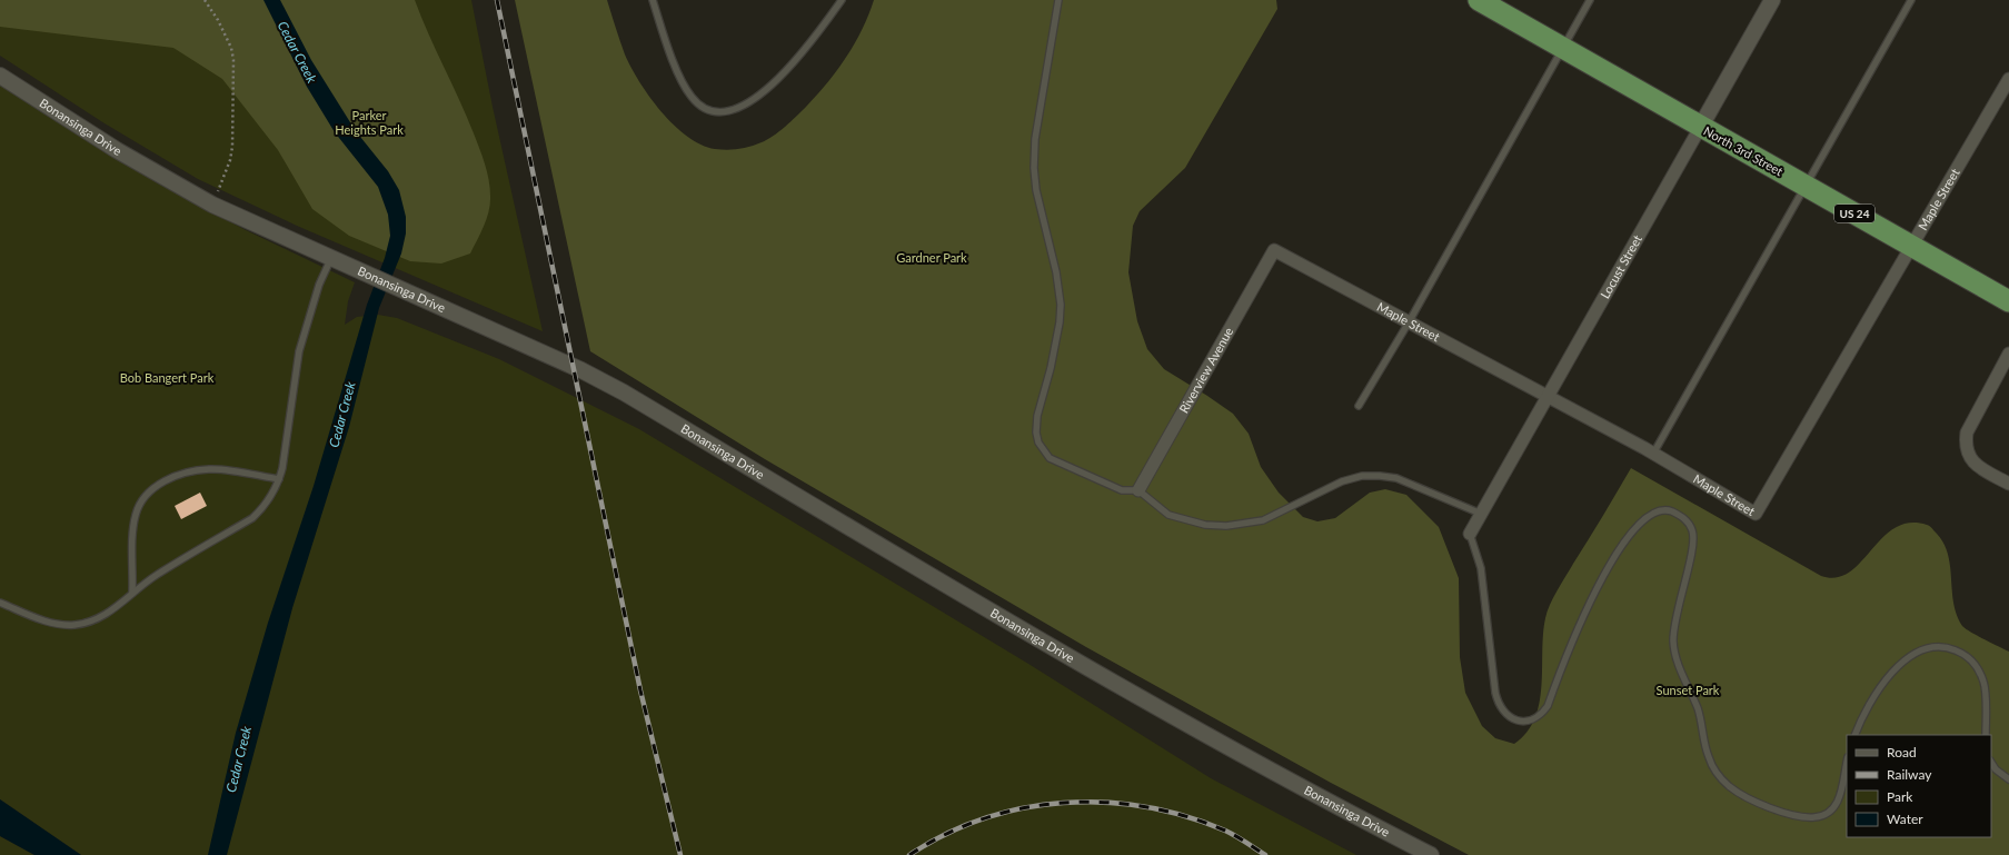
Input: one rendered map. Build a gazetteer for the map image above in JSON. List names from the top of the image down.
{
  "streets": {
    "highway": ["North 3rd Street", "US 24"],
    "street": [
      "Bonansinga Drive",
      "Maple Street",
      "Locust Street",
      "Riverview Avenue"
    ]
  },
  "crossings": [
    ["North 3rd Street", "Maple Street"],
    ["North 3rd Street", "Locust Street"],
    ["Maple Street", "Locust Street"],
    ["Maple Street", "Riverview Avenue"]
  ],
  "water": ["Cedar Creek"],
  "parks": [
    "Parker Heights Park",
    "Gardner Park",
    "Bob Bangert Park",
    "Sunset Park"
  ],
  "legend": [
    "Road",
    "Railway",
    "Park",
    "Water"
  ]
}
